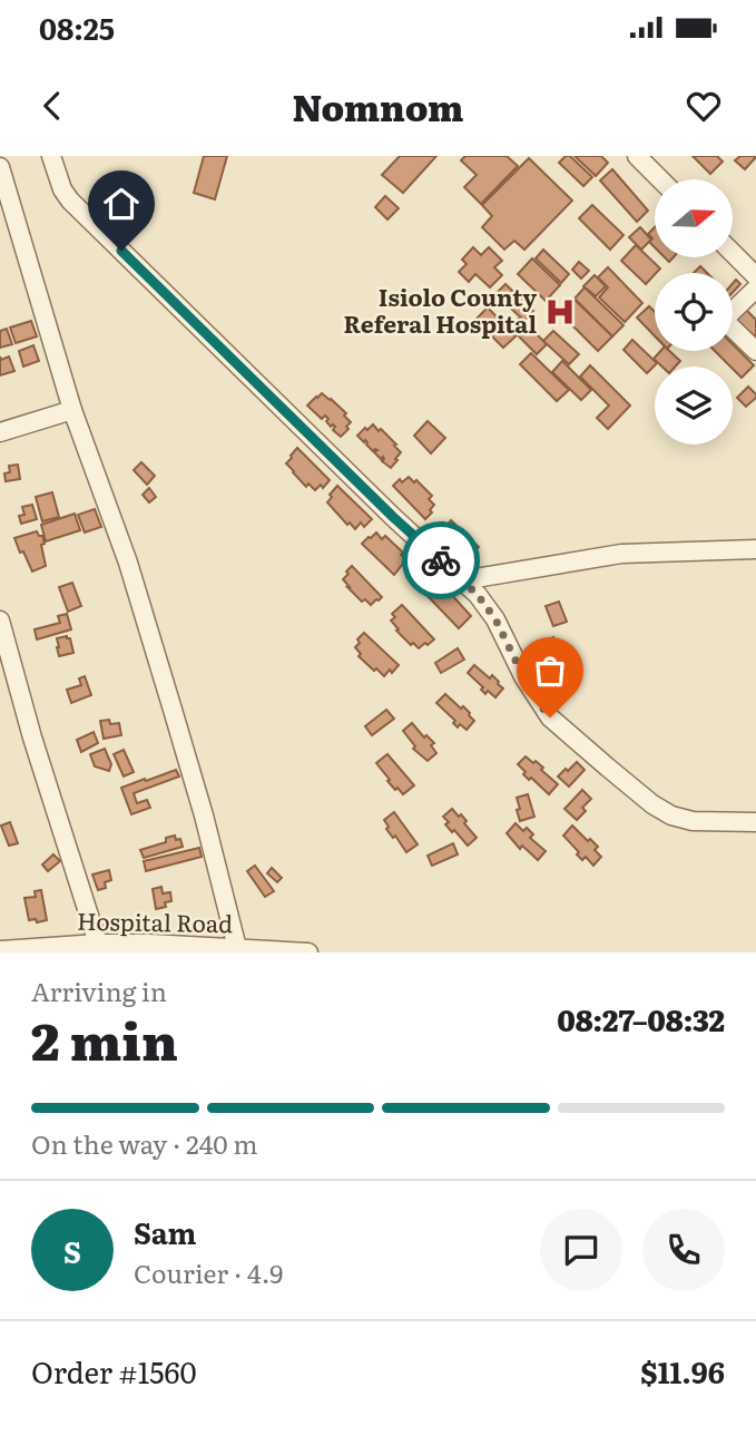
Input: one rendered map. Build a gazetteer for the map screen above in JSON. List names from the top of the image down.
{
  "streets": {
    "street": ["Hospital Road"]
  },
  "places": {
    "hospital": ["Isiolo County Referal Hospital"]
  },
  "north": "right",
  "page": {
    "status": "08:25",
    "header": "Nomnom",
    "heading": ["2 min", "Arriving in", "08:27–08:32"],
    "panel": [
      "Sam",
      "Courier · 4.9",
      "Order #1560",
      "$11.96"
    ],
    "bar": "On the way · 240 m",
    "round": "S"
  }
}
